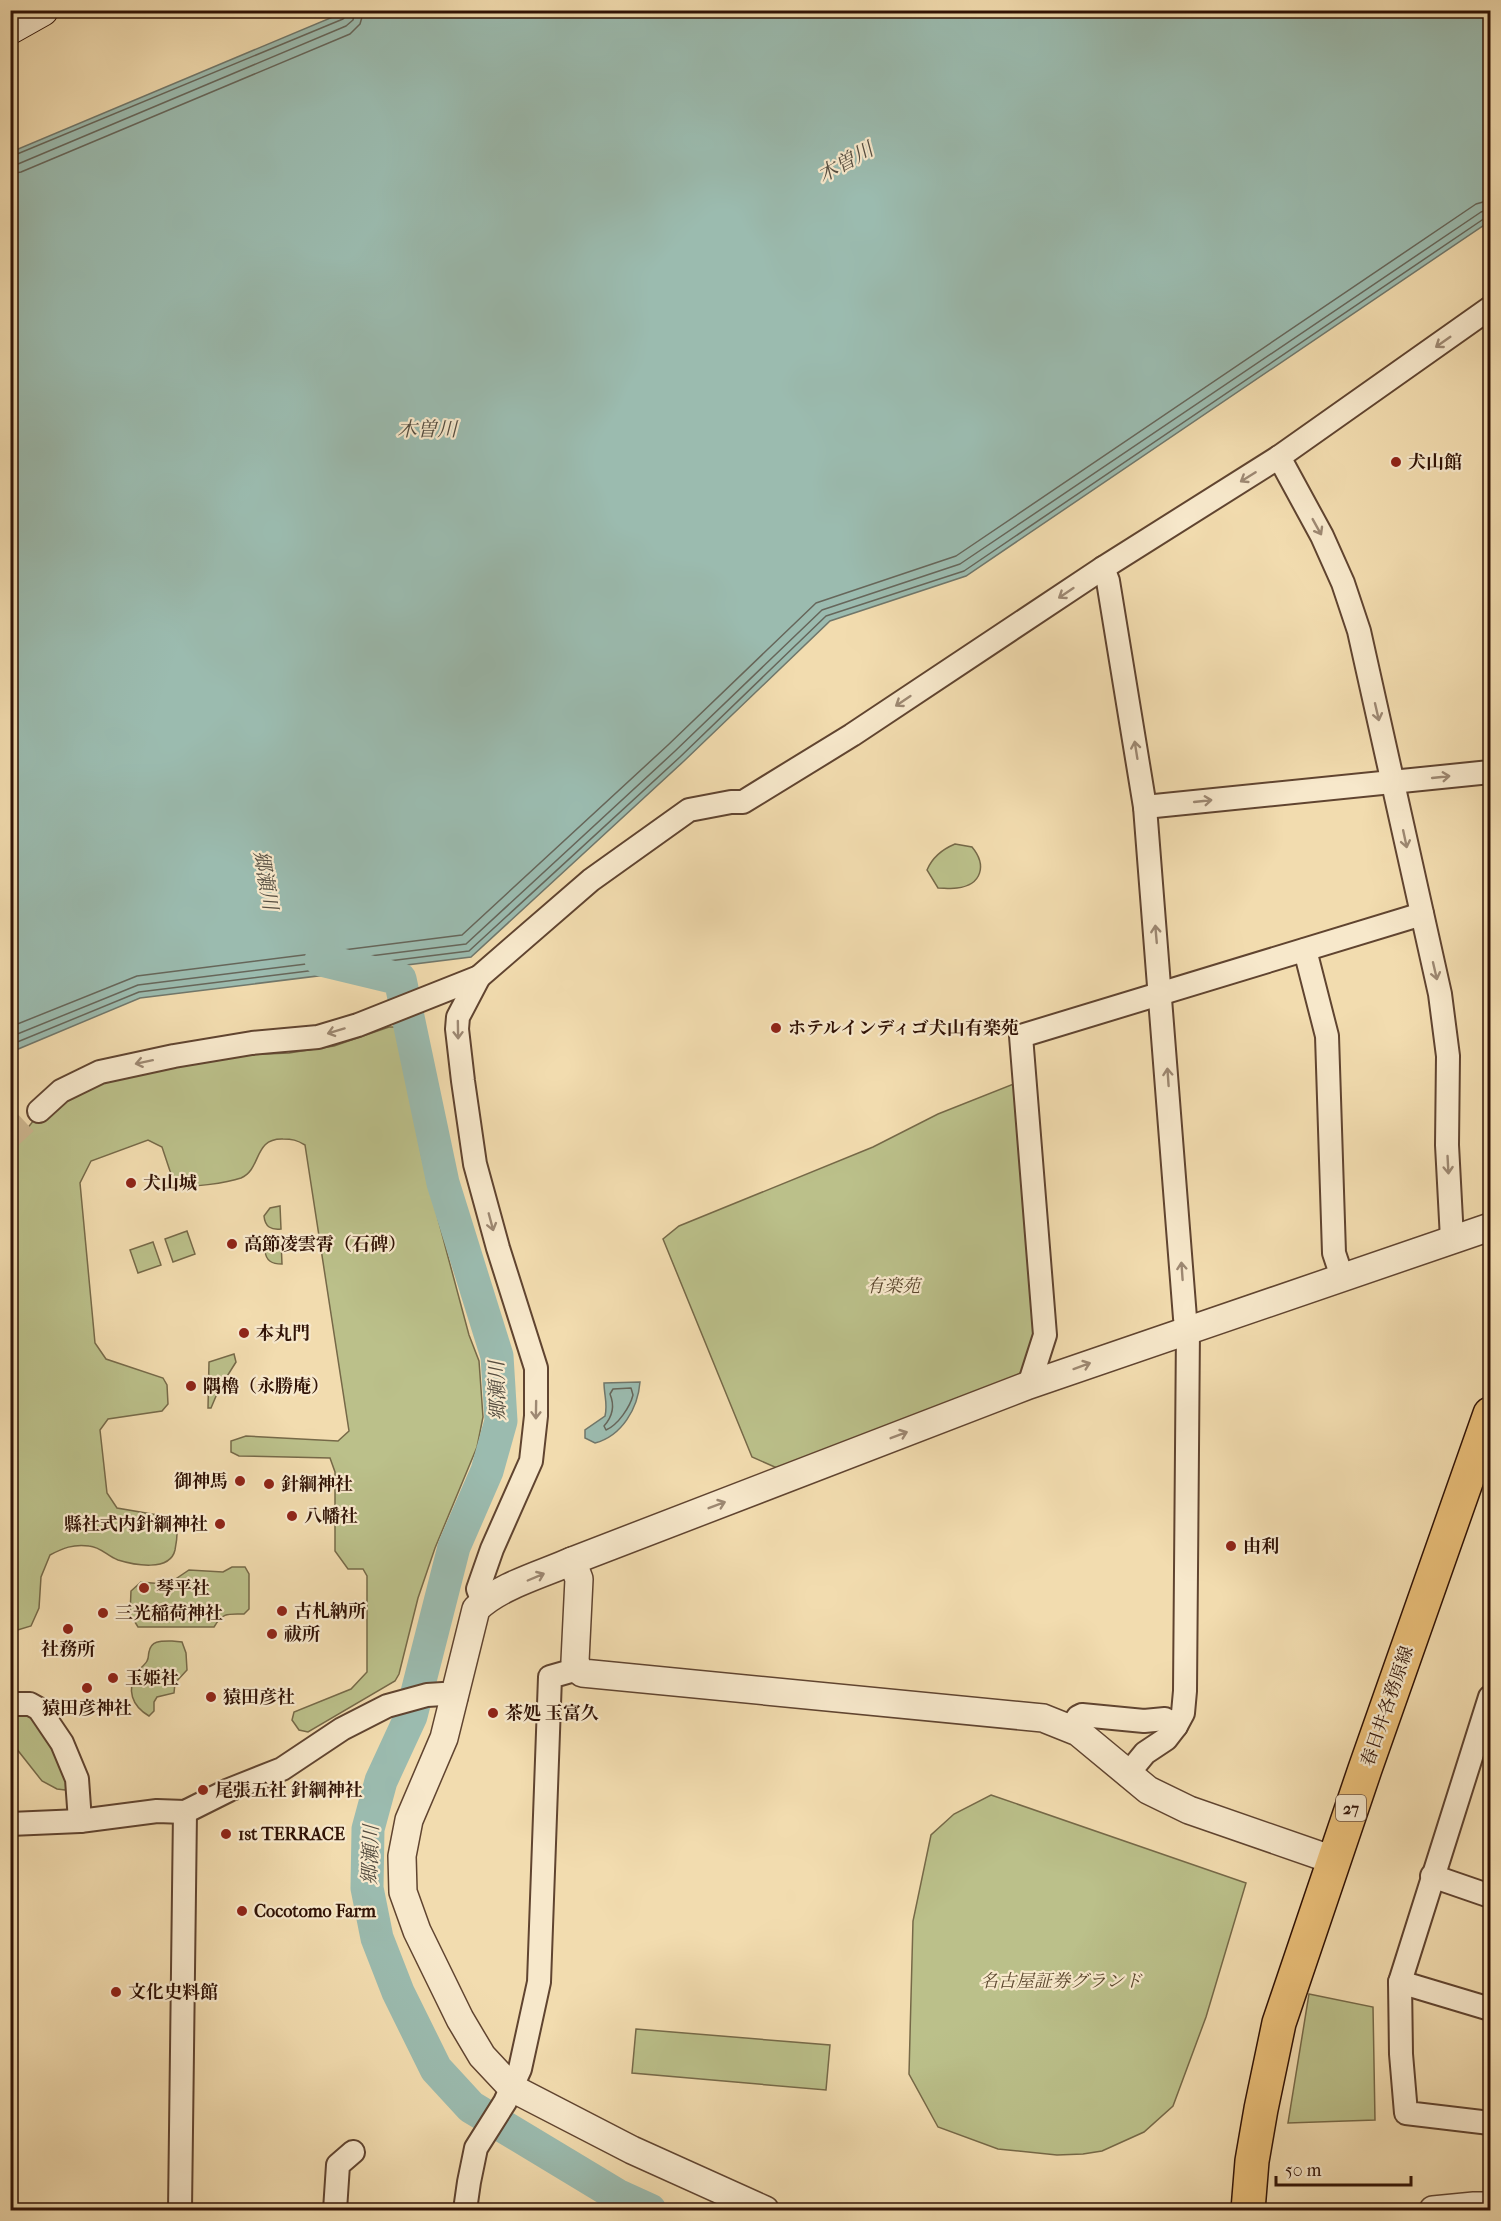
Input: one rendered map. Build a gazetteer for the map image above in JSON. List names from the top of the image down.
{
  "streets": {
    "main road": ["春日井各務原線", "27"]
  },
  "water": ["木曽川", "郷瀬川"],
  "parks": ["有楽苑", "名古屋証券グランド"],
  "places": [
    "犬山館",
    "ホテルインディゴ犬山有楽苑",
    "犬山城",
    "高節凌雲霄（石碑）",
    "本丸門",
    "隅櫓（永勝庵）",
    "御神馬",
    "針綱神社",
    "八幡社",
    "縣社式内針綱神社",
    "由利",
    "琴平社",
    "古札納所",
    "三光稲荷神社",
    "社務所",
    "祓所",
    "玉姫社",
    "猿田彦神社",
    "猿田彦社",
    "茶処 玉富久",
    "尾張五社 針綱神社",
    "1st TERRACE",
    "Cocotomo Farm",
    "文化史料館"
  ],
  "scale_bar": "50 m"
}
